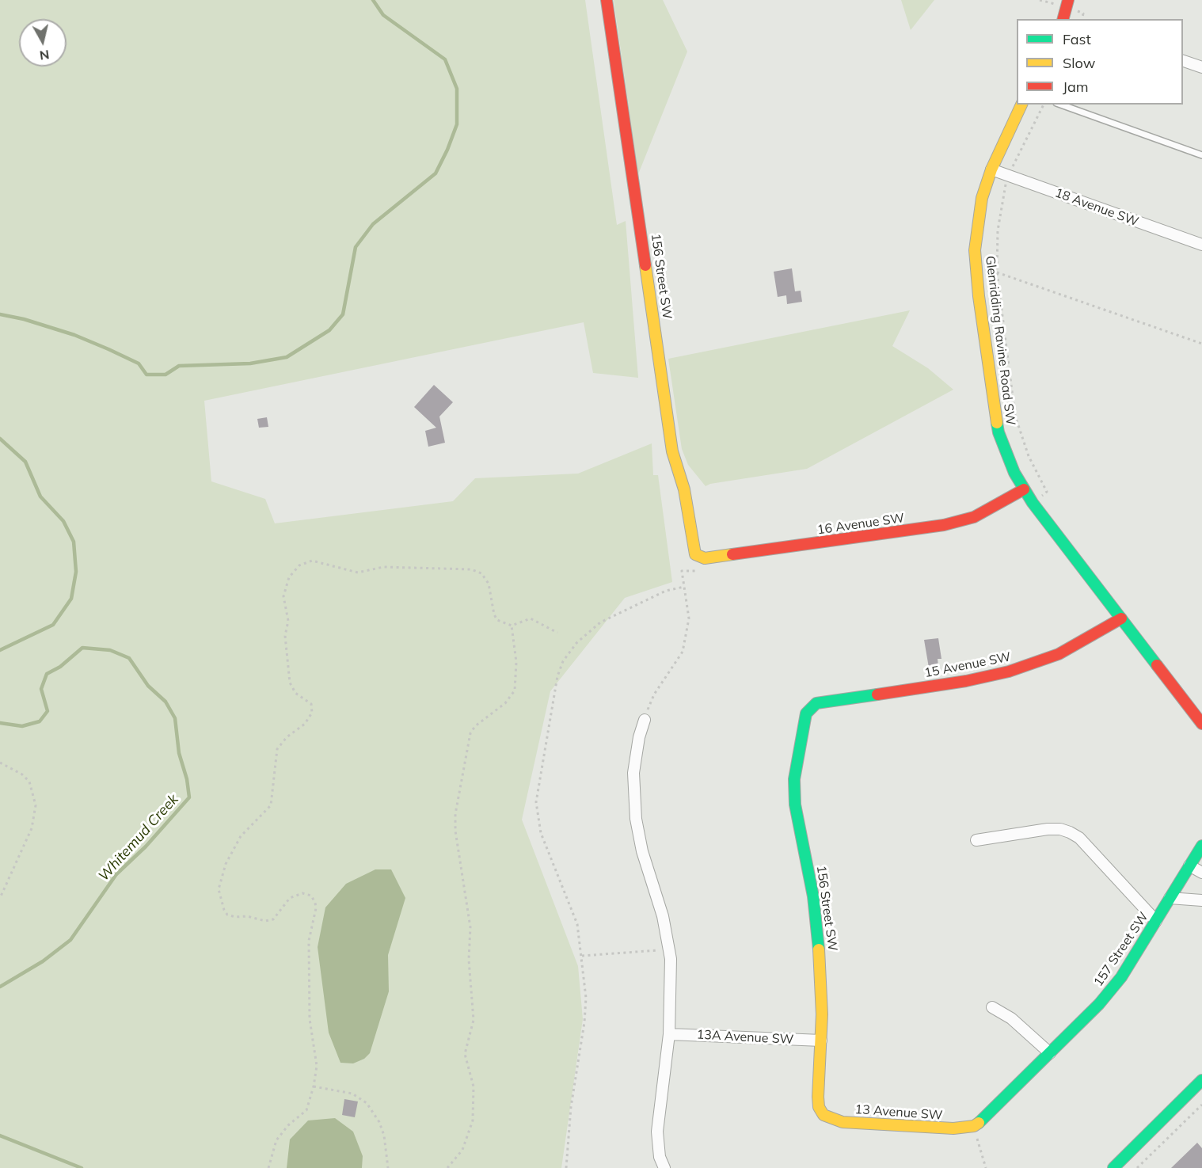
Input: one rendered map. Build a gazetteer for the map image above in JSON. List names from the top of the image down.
{
  "streets": {
    "street": [
      "18 Avenue SW",
      "156 Street SW",
      "Glenridding Ravine Road SW",
      "16 Avenue SW",
      "15 Avenue SW",
      "157 Street SW",
      "13A Avenue SW",
      "13 Avenue SW"
    ]
  },
  "crossings": [
    ["18 Avenue SW", "Glenridding Ravine Road SW"],
    ["156 Street SW", "16 Avenue SW"],
    ["156 Street SW", "15 Avenue SW"],
    ["156 Street SW", "13A Avenue SW"],
    ["156 Street SW", "13 Avenue SW"],
    ["Glenridding Ravine Road SW", "16 Avenue SW"],
    ["Glenridding Ravine Road SW", "15 Avenue SW"],
    ["157 Street SW", "13 Avenue SW"]
  ],
  "water": ["Whitemud Creek"],
  "legend": ["Fast", "Slow", "Jam"],
  "north": "bottom"
}
